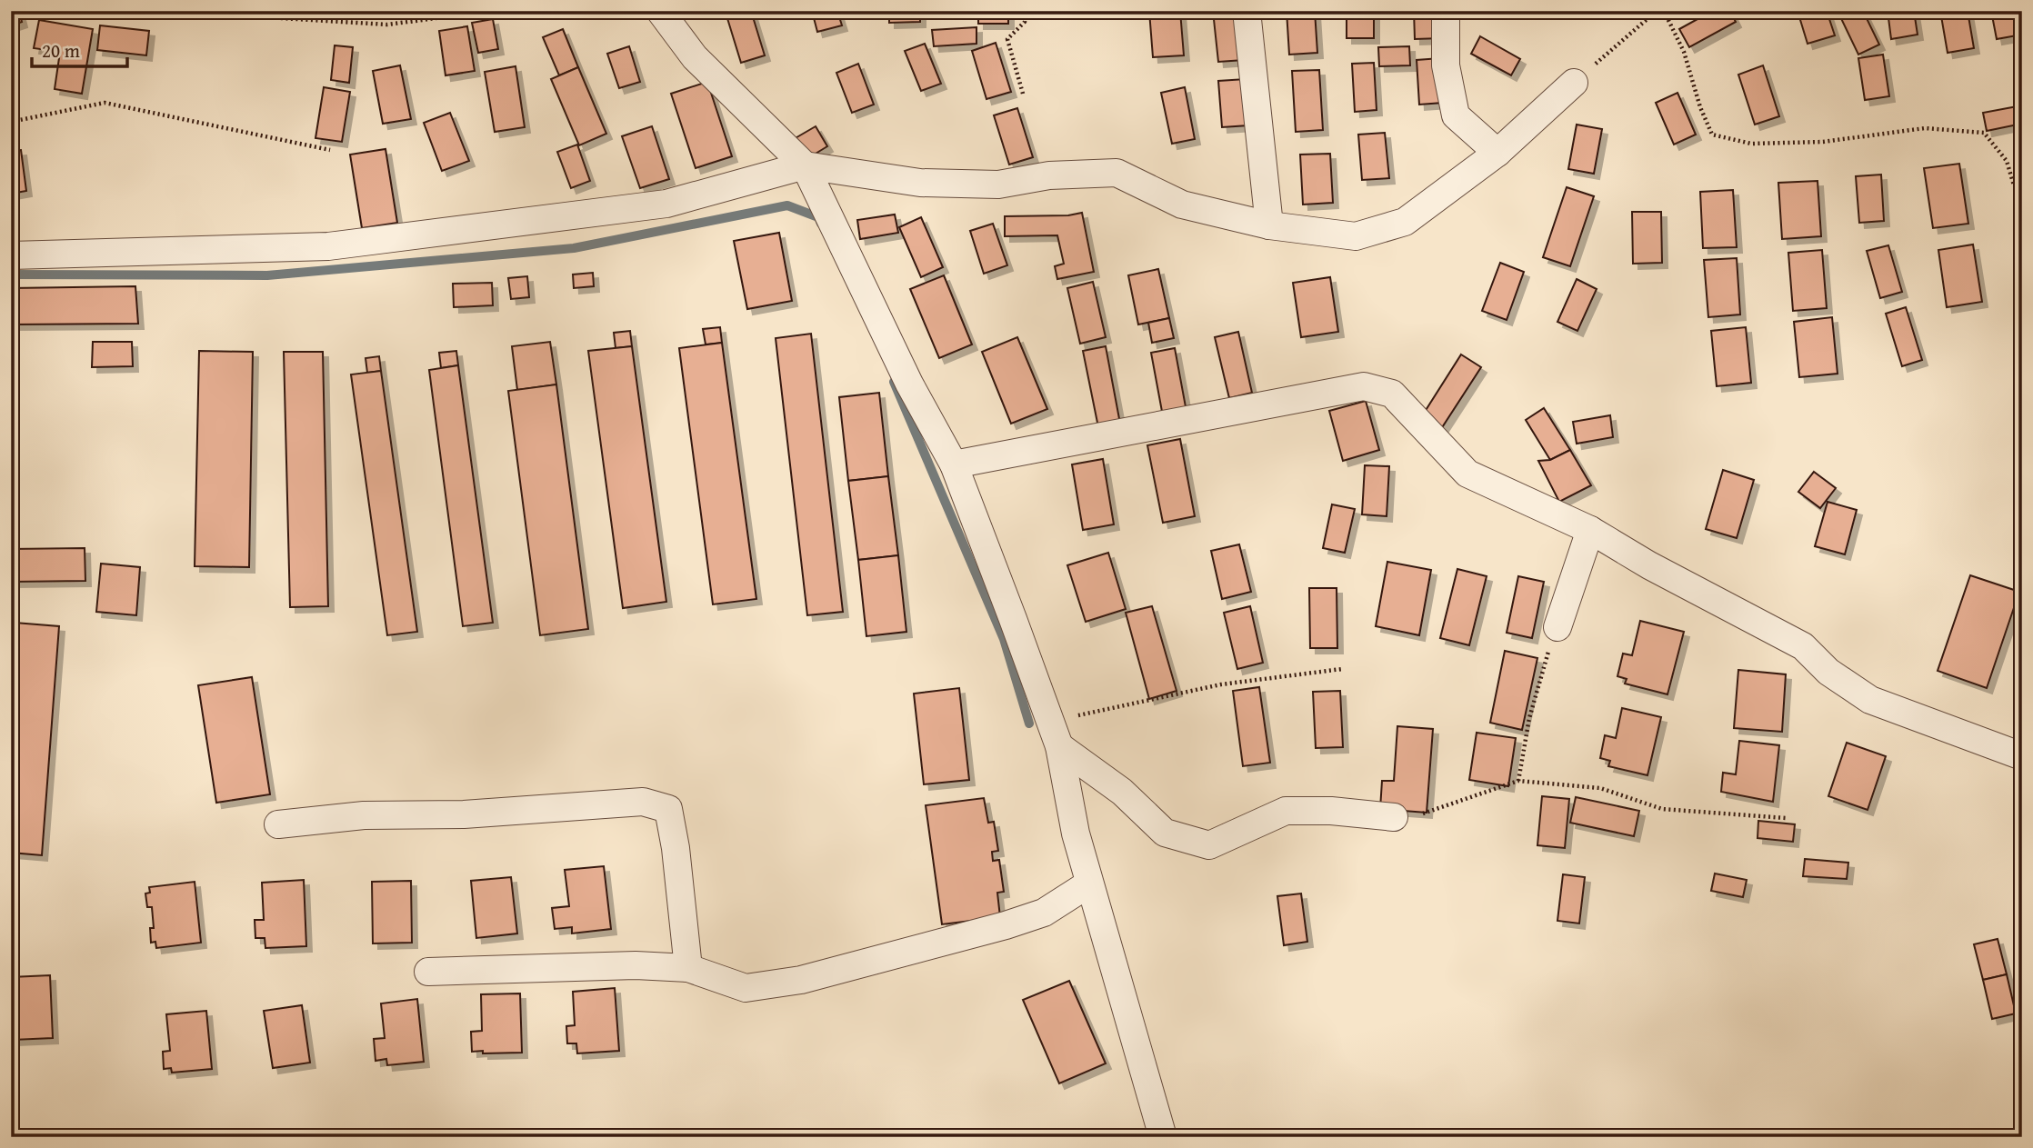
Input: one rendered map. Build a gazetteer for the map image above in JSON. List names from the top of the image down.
{
  "scale_bar": "20 m"
}
